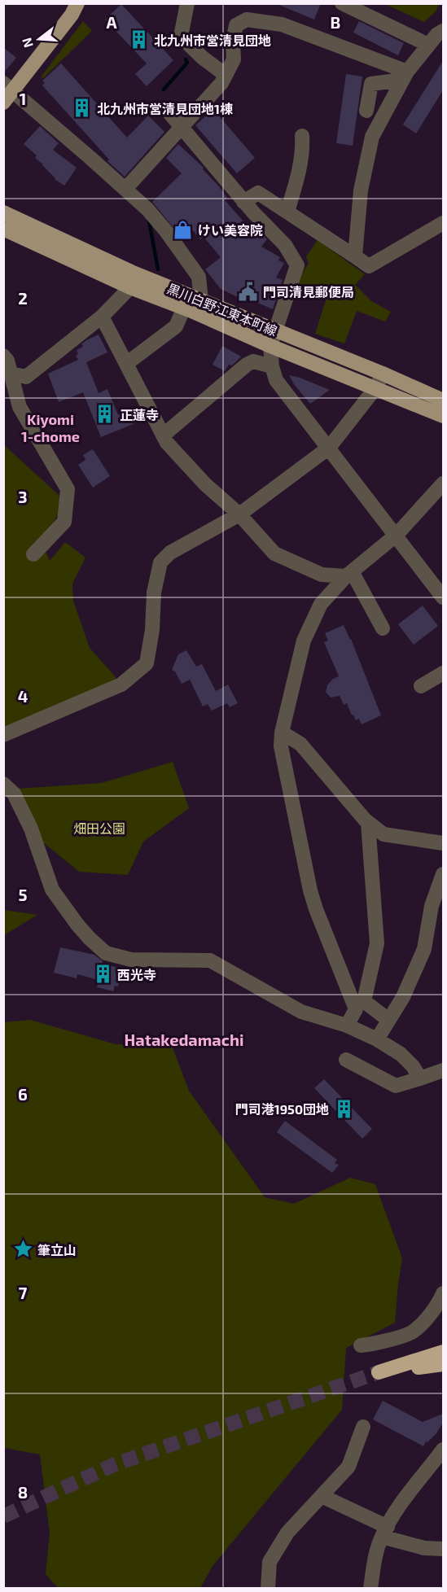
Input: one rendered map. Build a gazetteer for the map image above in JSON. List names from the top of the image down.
{
  "streets": {
    "main road": ["黒川白野江東本町線"]
  },
  "districts": ["Kiyomi 1-chome", "Hatakedamachi"],
  "parks": ["畑田公園"],
  "places": {
    "building": [
      "北九州市営清見団地",
      "北九州市営清見団地1棟",
      "正蓮寺",
      "西光寺",
      "門司港1950団地"
    ],
    "shop": ["けい美容院"],
    "public building": ["門司清見郵便局"],
    "place": ["筆立山"]
  },
  "north": "left",
  "grid": {
    "columns": ["A", "B"],
    "rows": [
      "1",
      "2",
      "3",
      "4",
      "5",
      "6",
      "7",
      "8"
    ]
  }
}
